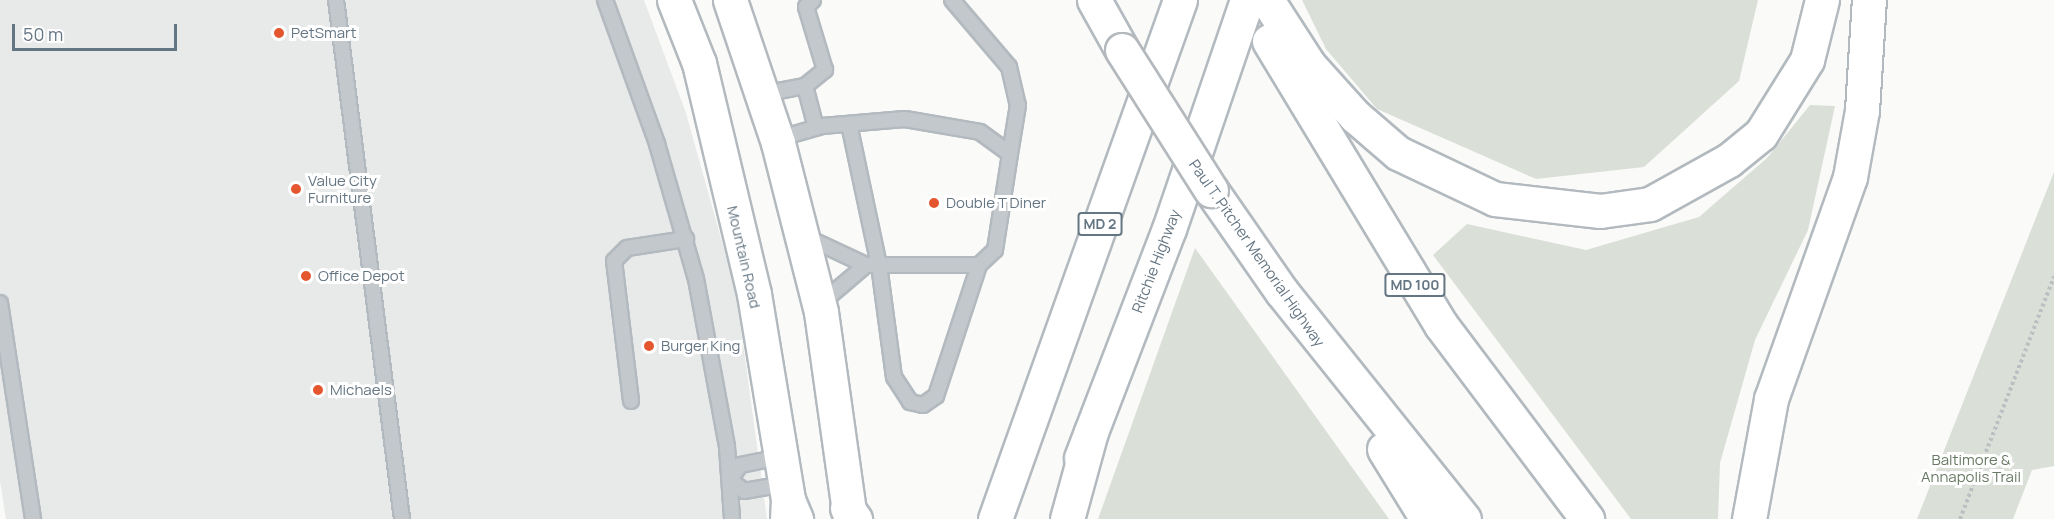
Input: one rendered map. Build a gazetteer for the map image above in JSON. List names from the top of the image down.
{
  "streets": {
    "main road": [
      "MD 2",
      "Paul T. Pitcher Memorial Highway",
      "Mountain Road",
      "Ritchie Highway",
      "MD 100"
    ]
  },
  "crossings": [
    ["Ritchie Highway", "MD 100"]
  ],
  "parks": ["Baltimore & Annapolis Trail"],
  "places": [
    "PetSmart",
    "Value City Furniture",
    "Double T Diner",
    "Office Depot",
    "Burger King",
    "Michaels"
  ],
  "scale_bar": "50 m"
}
